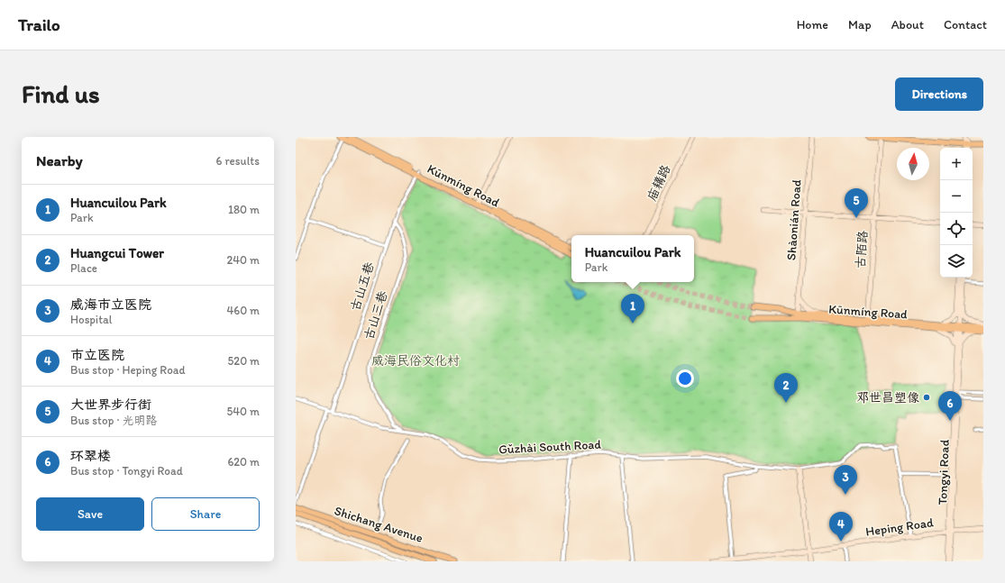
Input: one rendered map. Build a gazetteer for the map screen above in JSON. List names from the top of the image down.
{
  "streets": {
    "main road": ["Kūnmíng Road", "Shichang Avenue"],
    "street": [
      "庙耩路",
      "Shàonián Road",
      "古陌路",
      "古山五巷",
      "古山三巷",
      "Gǔzhài South Road",
      "Tongyi Road",
      "Heping Road"
    ]
  },
  "crossings": [
    ["Kūnmíng Road", "Shàonián Road"],
    ["Kūnmíng Road", "古陌路"],
    ["Kūnmíng Road", "古山五巷"],
    ["Kūnmíng Road", "Tongyi Road"],
    ["古山五巷", "古山三巷"],
    ["古山五巷", "Gǔzhài South Road"],
    ["古山三巷", "Gǔzhài South Road"],
    ["Tongyi Road", "Heping Road"]
  ],
  "parks": ["威海民俗文化村"],
  "places": ["邓世昌塑像"],
  "north": "top",
  "page": {
    "header": "Trailo",
    "nav": [
      "Home",
      "Map",
      "About",
      "Contact"
    ],
    "buttons": [
      "Directions",
      ["Save", "Share"]
    ],
    "title": "Find us",
    "heading": ["Nearby", "6 results"],
    "map_buttons": ["+", "−"],
    "list": [
      {
        "mark": "1",
        "name": "Huancuilou Park",
        "note": "Park",
        "value": "180 m"
      },
      {
        "mark": "2",
        "name": "Huangcui Tower",
        "note": "Place",
        "value": "240 m"
      },
      {
        "mark": "3",
        "name": "威海市立医院",
        "note": "Hospital",
        "value": "460 m"
      },
      {
        "mark": "4",
        "name": "市立医院",
        "note": "Bus stop · Heping Road",
        "value": "520 m"
      },
      {
        "mark": "5",
        "name": "大世界步行街",
        "note": "Bus stop · 光明路",
        "value": "540 m"
      },
      {
        "mark": "6",
        "name": "环翠楼",
        "note": "Bus stop · Tongyi Road",
        "value": "620 m"
      }
    ],
    "pins": [
      "5",
      "1",
      "2",
      "6",
      "3",
      "4"
    ],
    "popup": ["Huancuilou Park", "Park"]
  }
}
